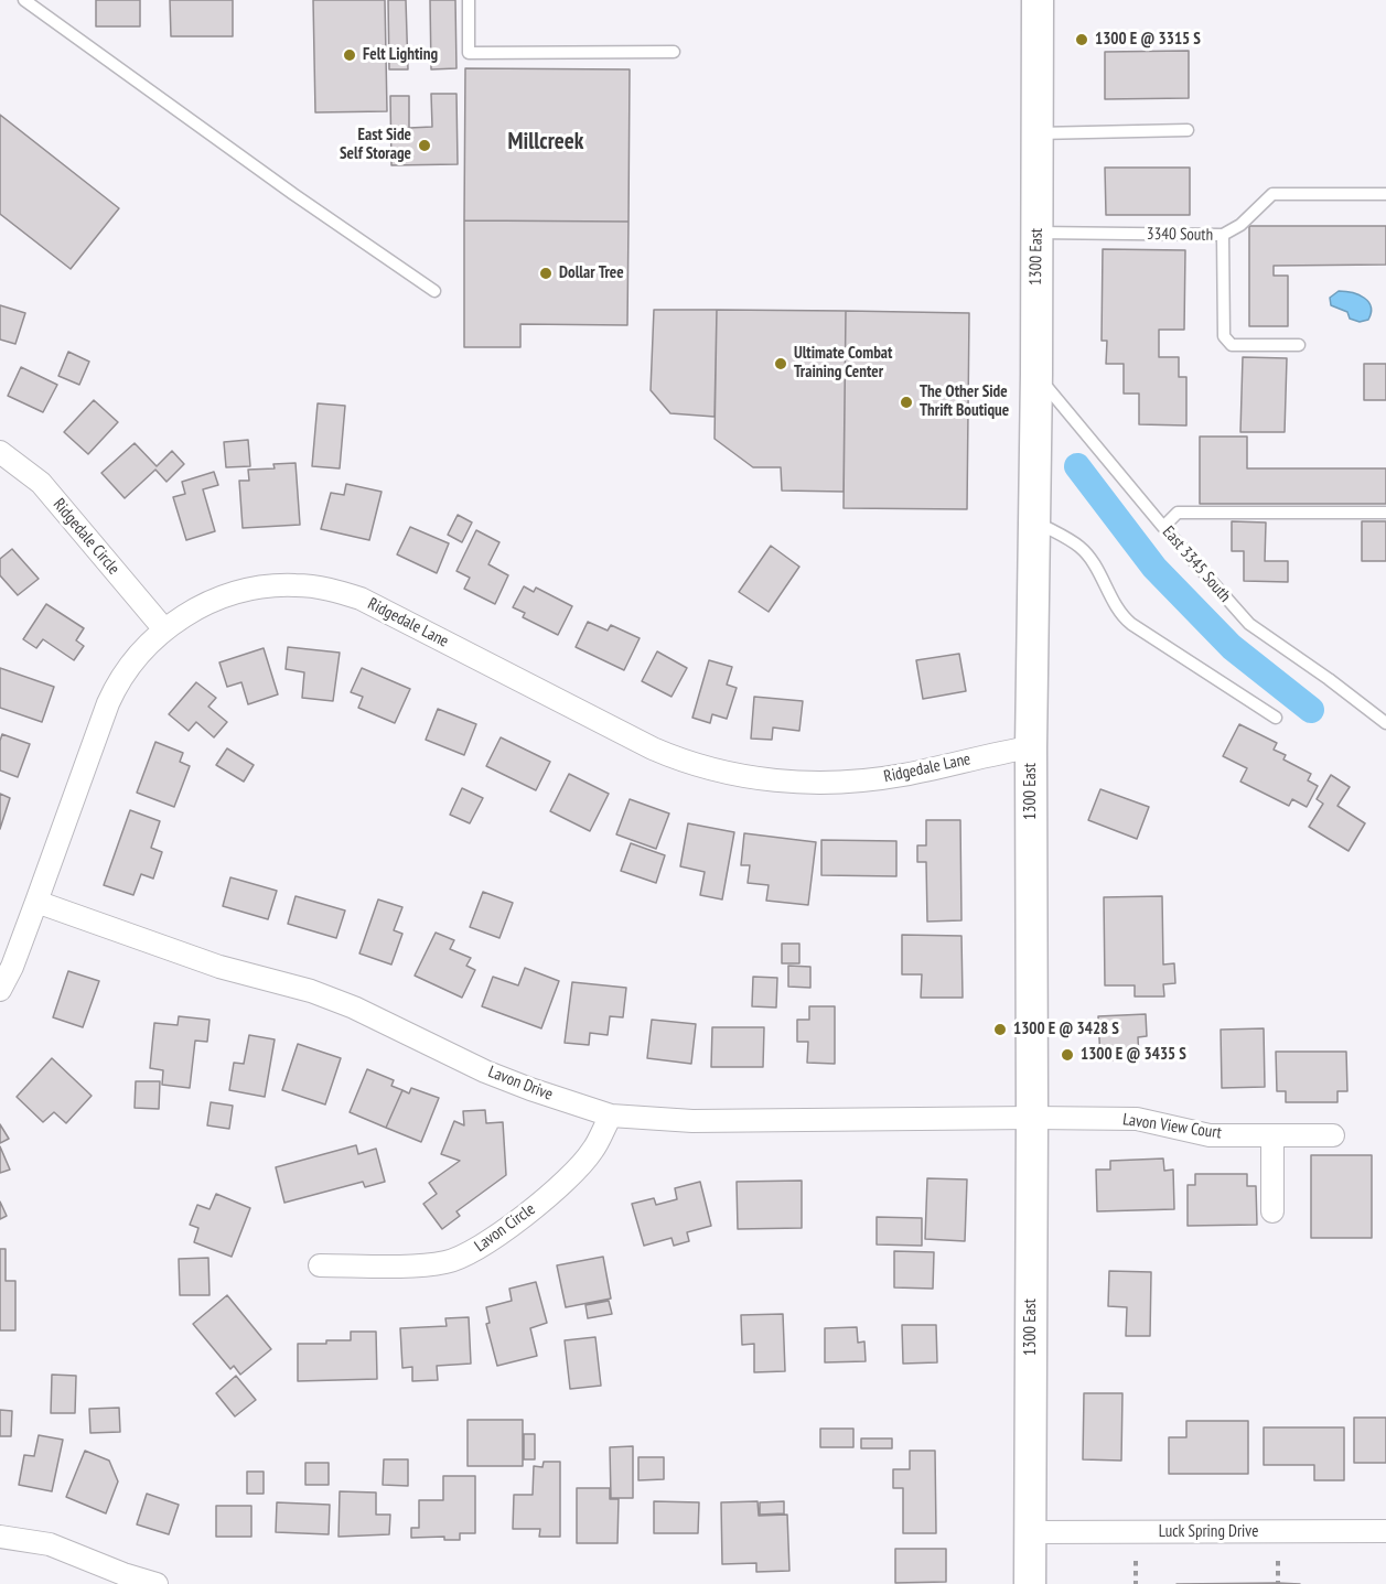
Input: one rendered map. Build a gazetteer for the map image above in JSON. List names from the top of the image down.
{
  "streets": {
    "main road": ["1300 East"],
    "street": [
      "Ridgedale Circle",
      "Ridgedale Lane",
      "Lavon Drive",
      "Lavon View Court",
      "Lavon Circle",
      "Luck Spring Drive"
    ],
    "lane": ["3340 South", "East 3345 South"]
  },
  "crossings": [
    ["3340 South", "1300 East"],
    ["1300 East", "East 3345 South"],
    ["1300 East", "Ridgedale Lane"],
    ["1300 East", "Lavon Drive"],
    ["1300 East", "Lavon View Court"],
    ["1300 East", "Luck Spring Drive"],
    ["Ridgedale Circle", "Ridgedale Lane"],
    ["Ridgedale Lane", "Lavon Drive"],
    ["Lavon Drive", "Lavon View Court"],
    ["Lavon Drive", "Lavon Circle"]
  ],
  "districts": ["Millcreek"],
  "places": [
    "1300 E @ 3315 S",
    "Felt Lighting",
    "East Side Self Storage",
    "Dollar Tree",
    "Ultimate Combat Training Center",
    "The Other Side Thrift Boutique",
    "1300 E @ 3428 S",
    "1300 E @ 3435 S"
  ]
}
